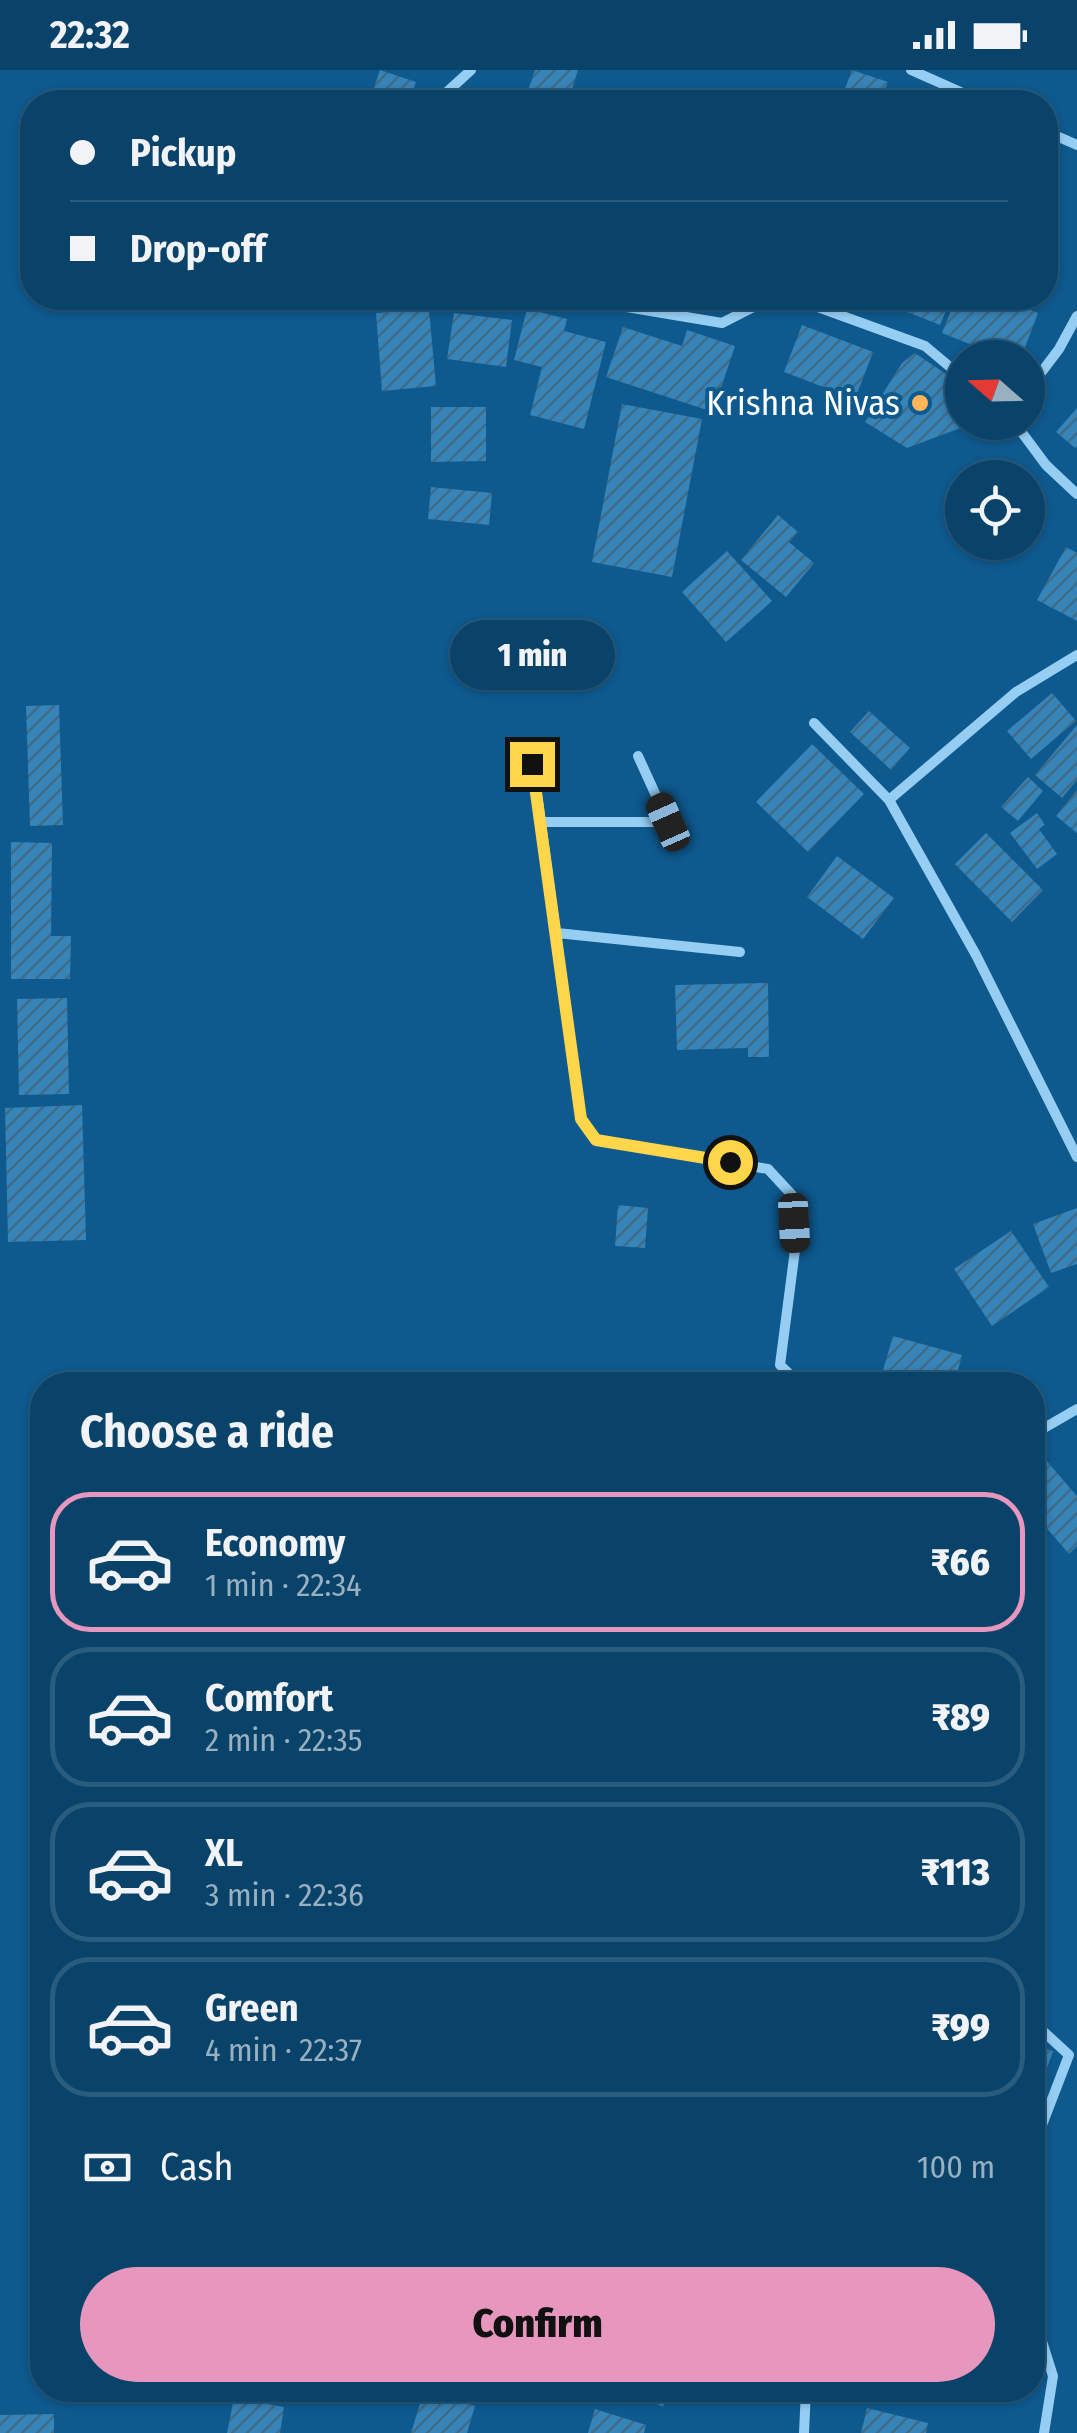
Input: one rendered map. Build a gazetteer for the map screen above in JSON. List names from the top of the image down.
{
  "places": ["Krishna Nivas"],
  "north": "left",
  "page": {
    "status": "22:32",
    "banner": ["Pickup", "Drop-off"],
    "bubble": "1 min",
    "heading": "Choose a ride",
    "list": [
      {
        "name": "Economy",
        "note": "1 min · 22:34",
        "value": "₹66"
      },
      {
        "name": "Comfort",
        "note": "2 min · 22:35",
        "value": "₹89"
      },
      {
        "name": "XL",
        "note": "3 min · 22:36",
        "value": "₹113"
      },
      {
        "name": "Green",
        "note": "4 min · 22:37",
        "value": "₹99"
      }
    ],
    "pay": ["Cash", "100 m"],
    "buttons": "Confirm"
  }
}
